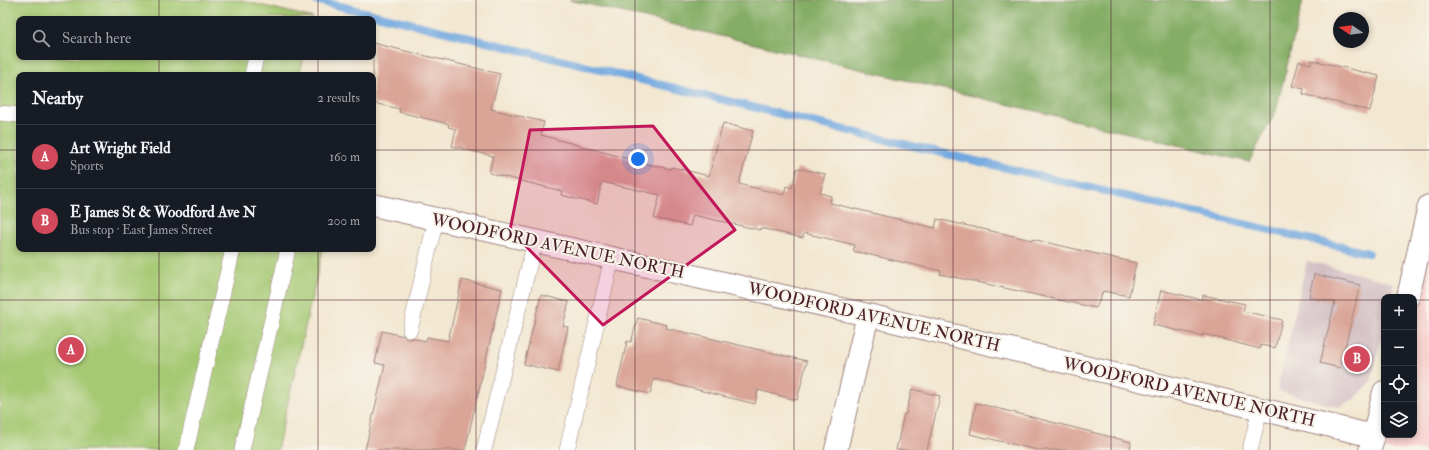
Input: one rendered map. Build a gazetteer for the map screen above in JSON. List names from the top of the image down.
{
  "streets": {
    "street": ["WOODFORD AVENUE NORTH"]
  },
  "north": "left",
  "page": {
    "search": "Search here",
    "heading": ["Nearby", "2 results"],
    "list": [
      {
        "mark": "A",
        "name": "Art Wright Field",
        "note": "Sports",
        "value": "160 m"
      },
      {
        "mark": "B",
        "name": "E James St & Woodford Ave N",
        "note": "Bus stop · East James Street",
        "value": "200 m"
      }
    ],
    "map_buttons": ["+", "−"],
    "pins": ["A", "B"]
  }
}
